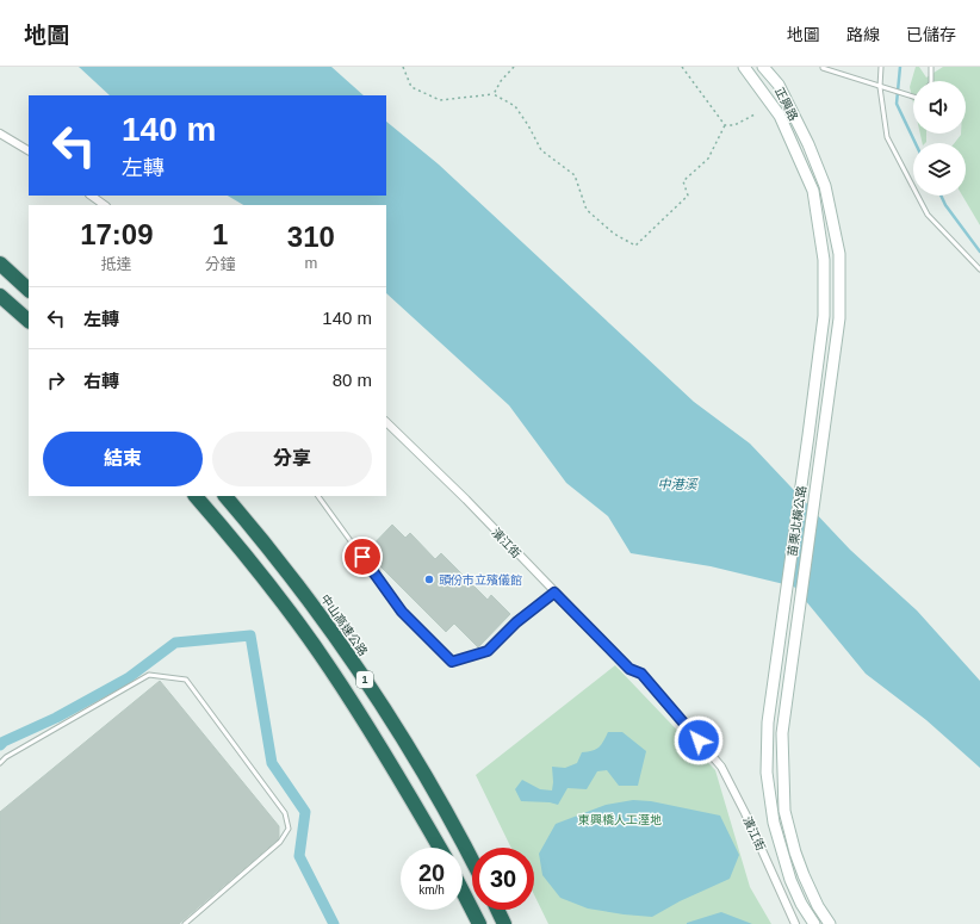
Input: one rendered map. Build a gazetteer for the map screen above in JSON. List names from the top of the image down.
{
  "streets": {
    "highway": ["中山高速公路", "1"],
    "main road": ["正興路", "苗栗北橫公路"],
    "street": ["濱江街"]
  },
  "crossings": [
    ["正興路", "苗栗北橫公路"]
  ],
  "water": ["中港溪"],
  "parks": ["東興橋人工溼地"],
  "places": ["頭份市立殯儀館"],
  "page": {
    "header": "地圖",
    "nav": ["地圖", "路線", "已儲存"],
    "turn": ["140 m", "左轉"],
    "eta": [
      "17:09",
      "抵達",
      "1",
      "分鐘",
      "310",
      "m"
    ],
    "list": [
      {
        "name": "左轉",
        "value": "140 m"
      },
      {
        "name": "右轉",
        "value": "80 m"
      }
    ],
    "buttons": ["結束", "分享"],
    "speed": "20 km/h",
    "limit": "30"
  }
}
